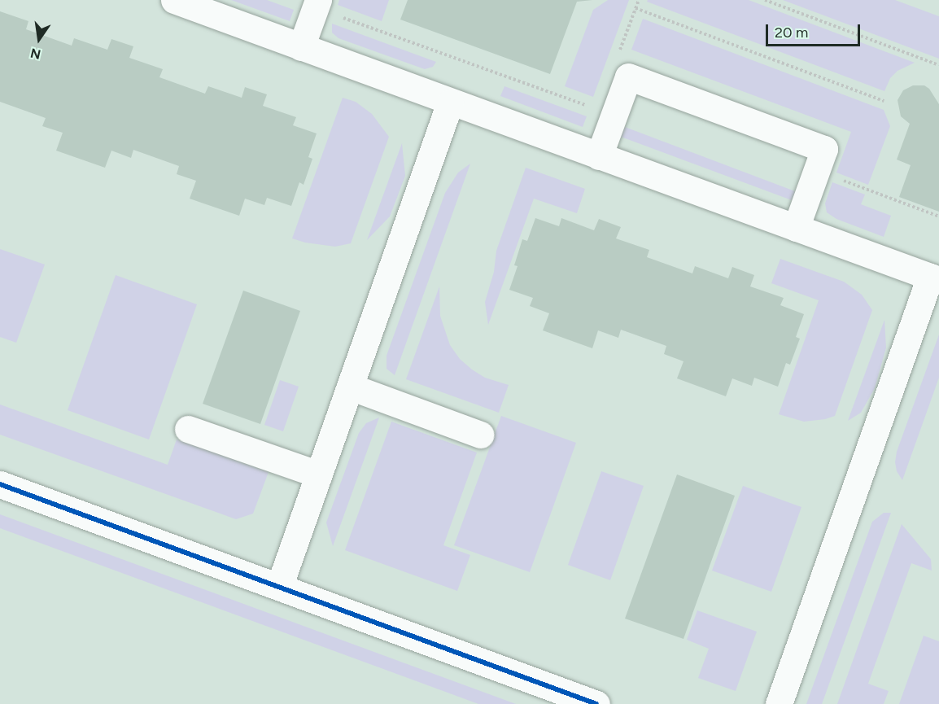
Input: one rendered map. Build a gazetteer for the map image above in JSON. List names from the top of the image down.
{
  "scale_bar": "20 m",
  "north": "bottom"
}
